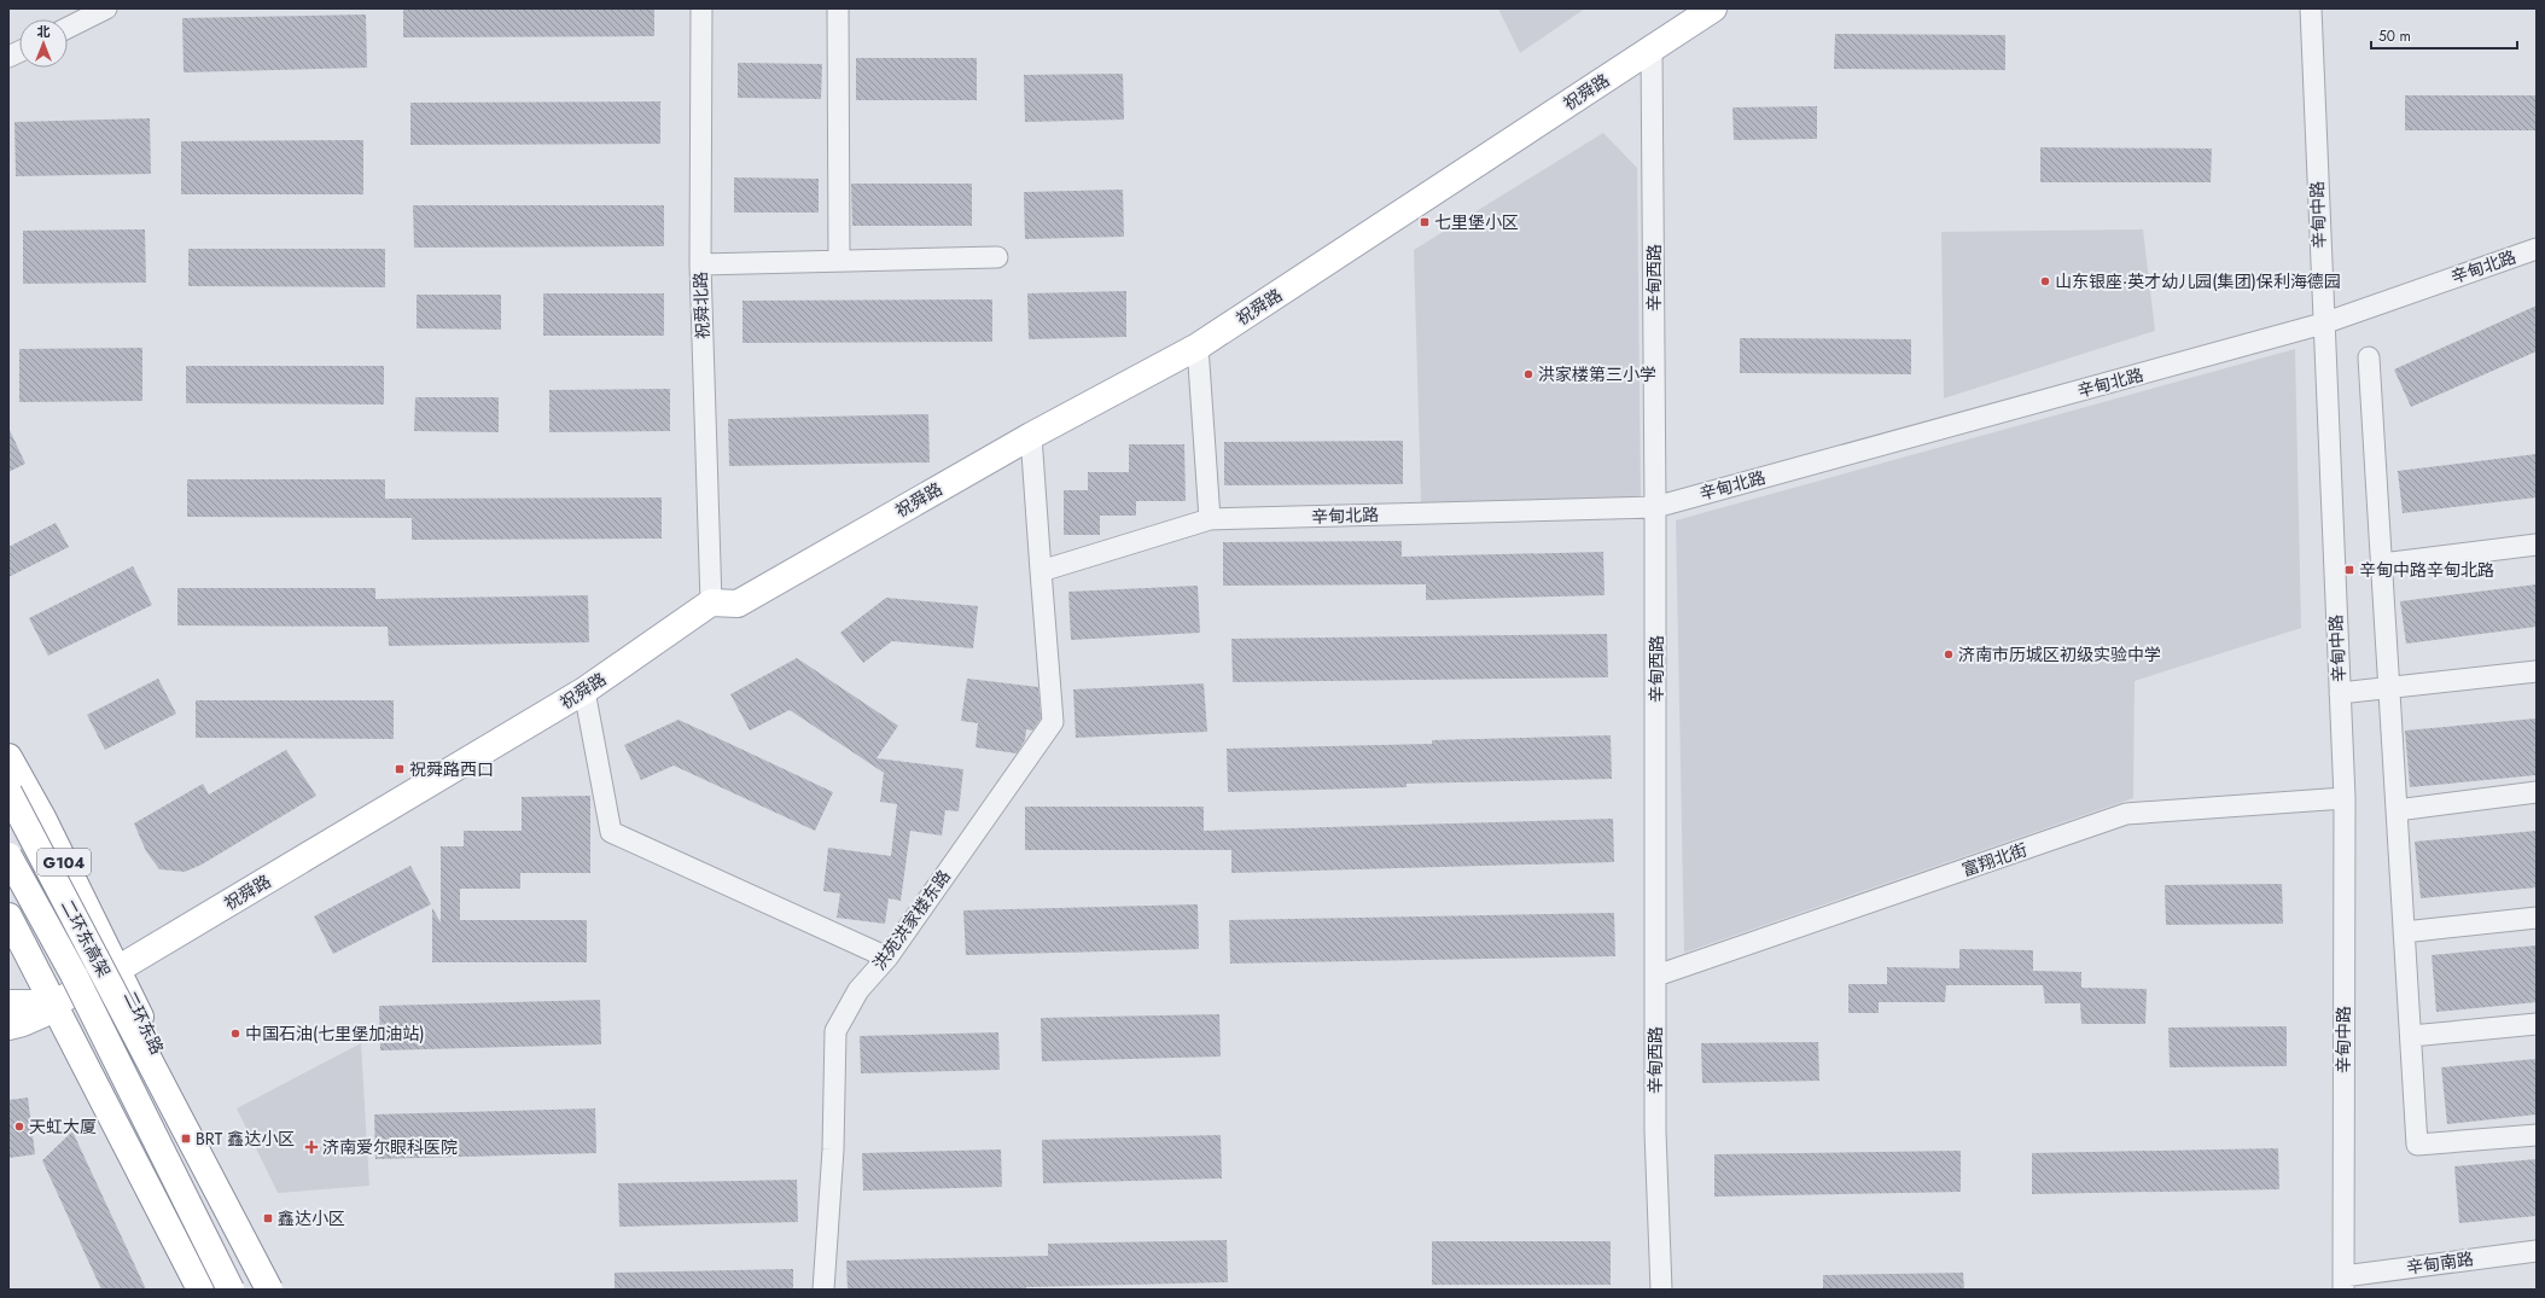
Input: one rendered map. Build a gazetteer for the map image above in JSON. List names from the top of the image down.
{
  "streets": {
    "main road": [
      "祝舜路",
      "G104",
      "二环东高架",
      "二环东路"
    ],
    "street": [
      "辛甸中路",
      "辛甸北路",
      "辛甸西路",
      "祝舜北路",
      "富翔北街",
      "洪苑洪家楼东路",
      "辛甸南路"
    ]
  },
  "crossings": [
    ["祝舜路", "辛甸西路"],
    ["祝舜路", "祝舜北路"],
    ["祝舜路", "二环东路"],
    ["辛甸中路", "辛甸北路"],
    ["辛甸中路", "富翔北街"],
    ["辛甸中路", "辛甸南路"],
    ["辛甸北路", "辛甸西路"],
    ["辛甸北路", "洪苑洪家楼东路"],
    ["辛甸西路", "富翔北街"]
  ],
  "places": {
    "transit": [
      "七里堡小区",
      "辛甸中路辛甸北路",
      "祝舜路西口",
      "BRT 鑫达小区",
      "鑫达小区"
    ],
    "other": [
      "山东银座·英才幼儿园(集团)保利海德园",
      "洪家楼第三小学",
      "济南市历城区初级实验中学",
      "中国石油(七里堡加油站)",
      "天虹大厦"
    ],
    "health": ["济南爱尔眼科医院"]
  },
  "scale_bar": "50 m",
  "north": "top"
}
